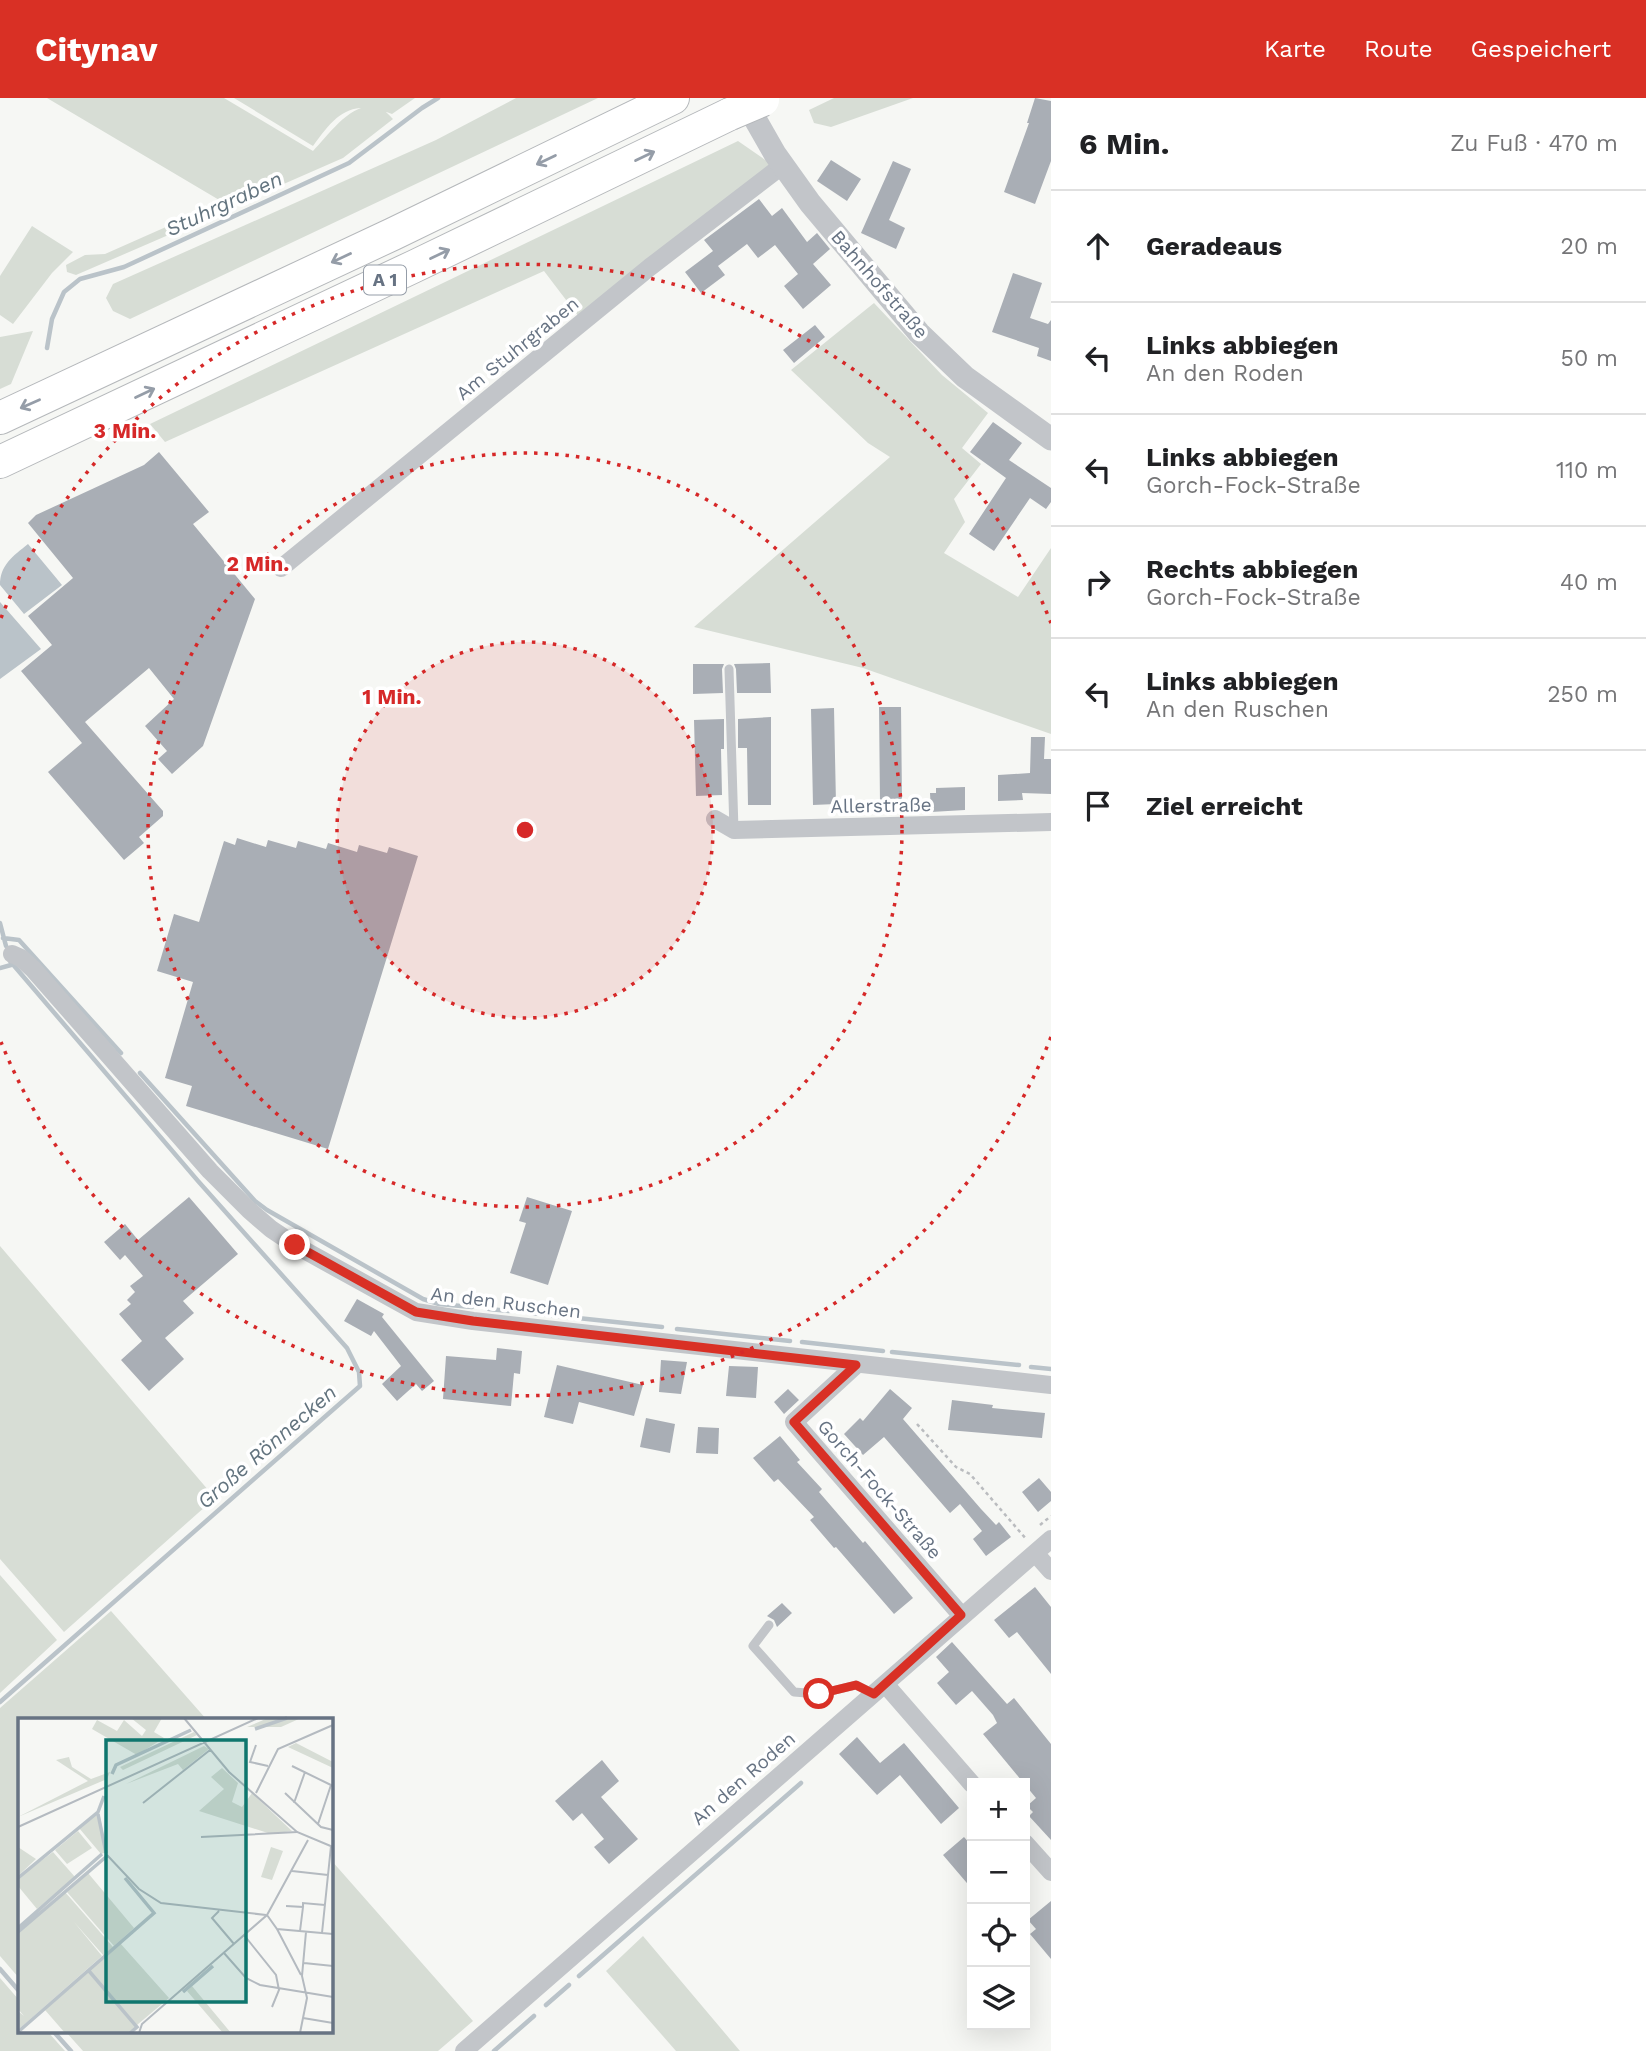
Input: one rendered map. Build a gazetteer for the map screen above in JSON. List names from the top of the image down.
{
  "streets": {
    "highway": ["A 1"],
    "street": [
      "Bahnhofstraße",
      "Am Stuhrgraben",
      "Allerstraße",
      "An den Ruschen",
      "Gorch-Fock-Straße",
      "An den Roden"
    ]
  },
  "crossings": [
    ["A 1", "Bahnhofstraße"],
    ["Bahnhofstraße", "Am Stuhrgraben"],
    ["An den Ruschen", "Gorch-Fock-Straße"],
    ["Gorch-Fock-Straße", "An den Roden"]
  ],
  "water": ["Stuhrgraben", "Große Rönnecken"],
  "page": {
    "header": "Citynav",
    "nav": ["Karte", "Route", "Gespeichert"],
    "heading": ["6 Min.", "Zu Fuß · 470 m"],
    "list": [
      ["Geradeaus", "20 m"],
      ["Links abbiegen", "An den Roden", "50 m"],
      ["Links abbiegen", "Gorch-Fock-Straße", "110 m"],
      ["Rechts abbiegen", "Gorch-Fock-Straße", "40 m"],
      ["Links abbiegen", "An den Ruschen", "250 m"],
      "Ziel erreicht"
    ],
    "map_buttons": ["+", "−"]
  },
  "rings": ["3 Min.", "2 Min.", "1 Min."]
}
